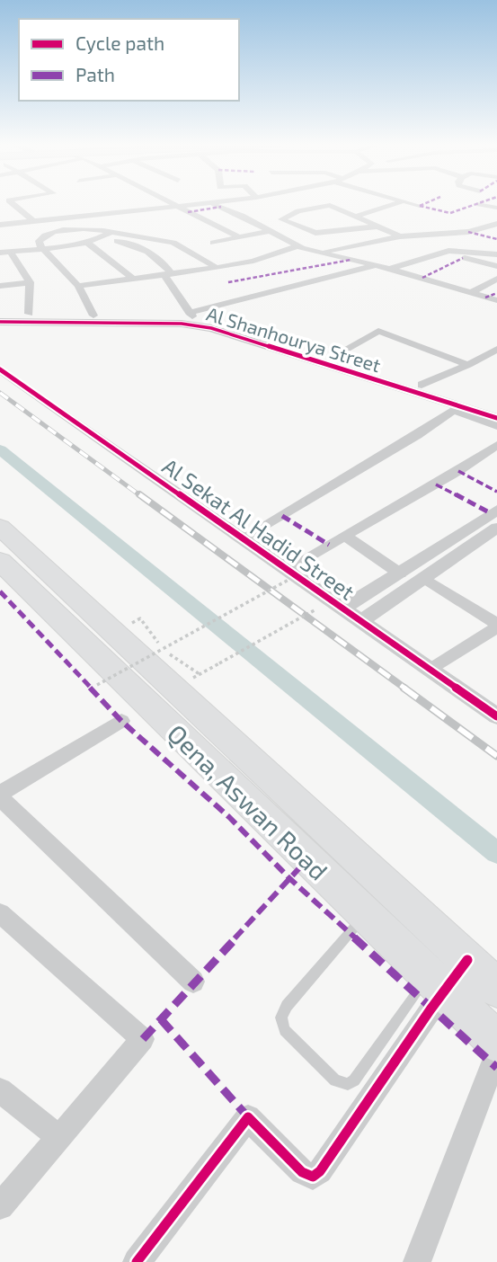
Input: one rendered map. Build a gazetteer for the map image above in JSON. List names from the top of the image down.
{
  "streets": {
    "highway": ["Qena, Aswan Road"],
    "street": ["Al Shanhourya Street", "Al Sekat Al Hadid Street"]
  },
  "legend": ["Cycle path", "Path"]
}
